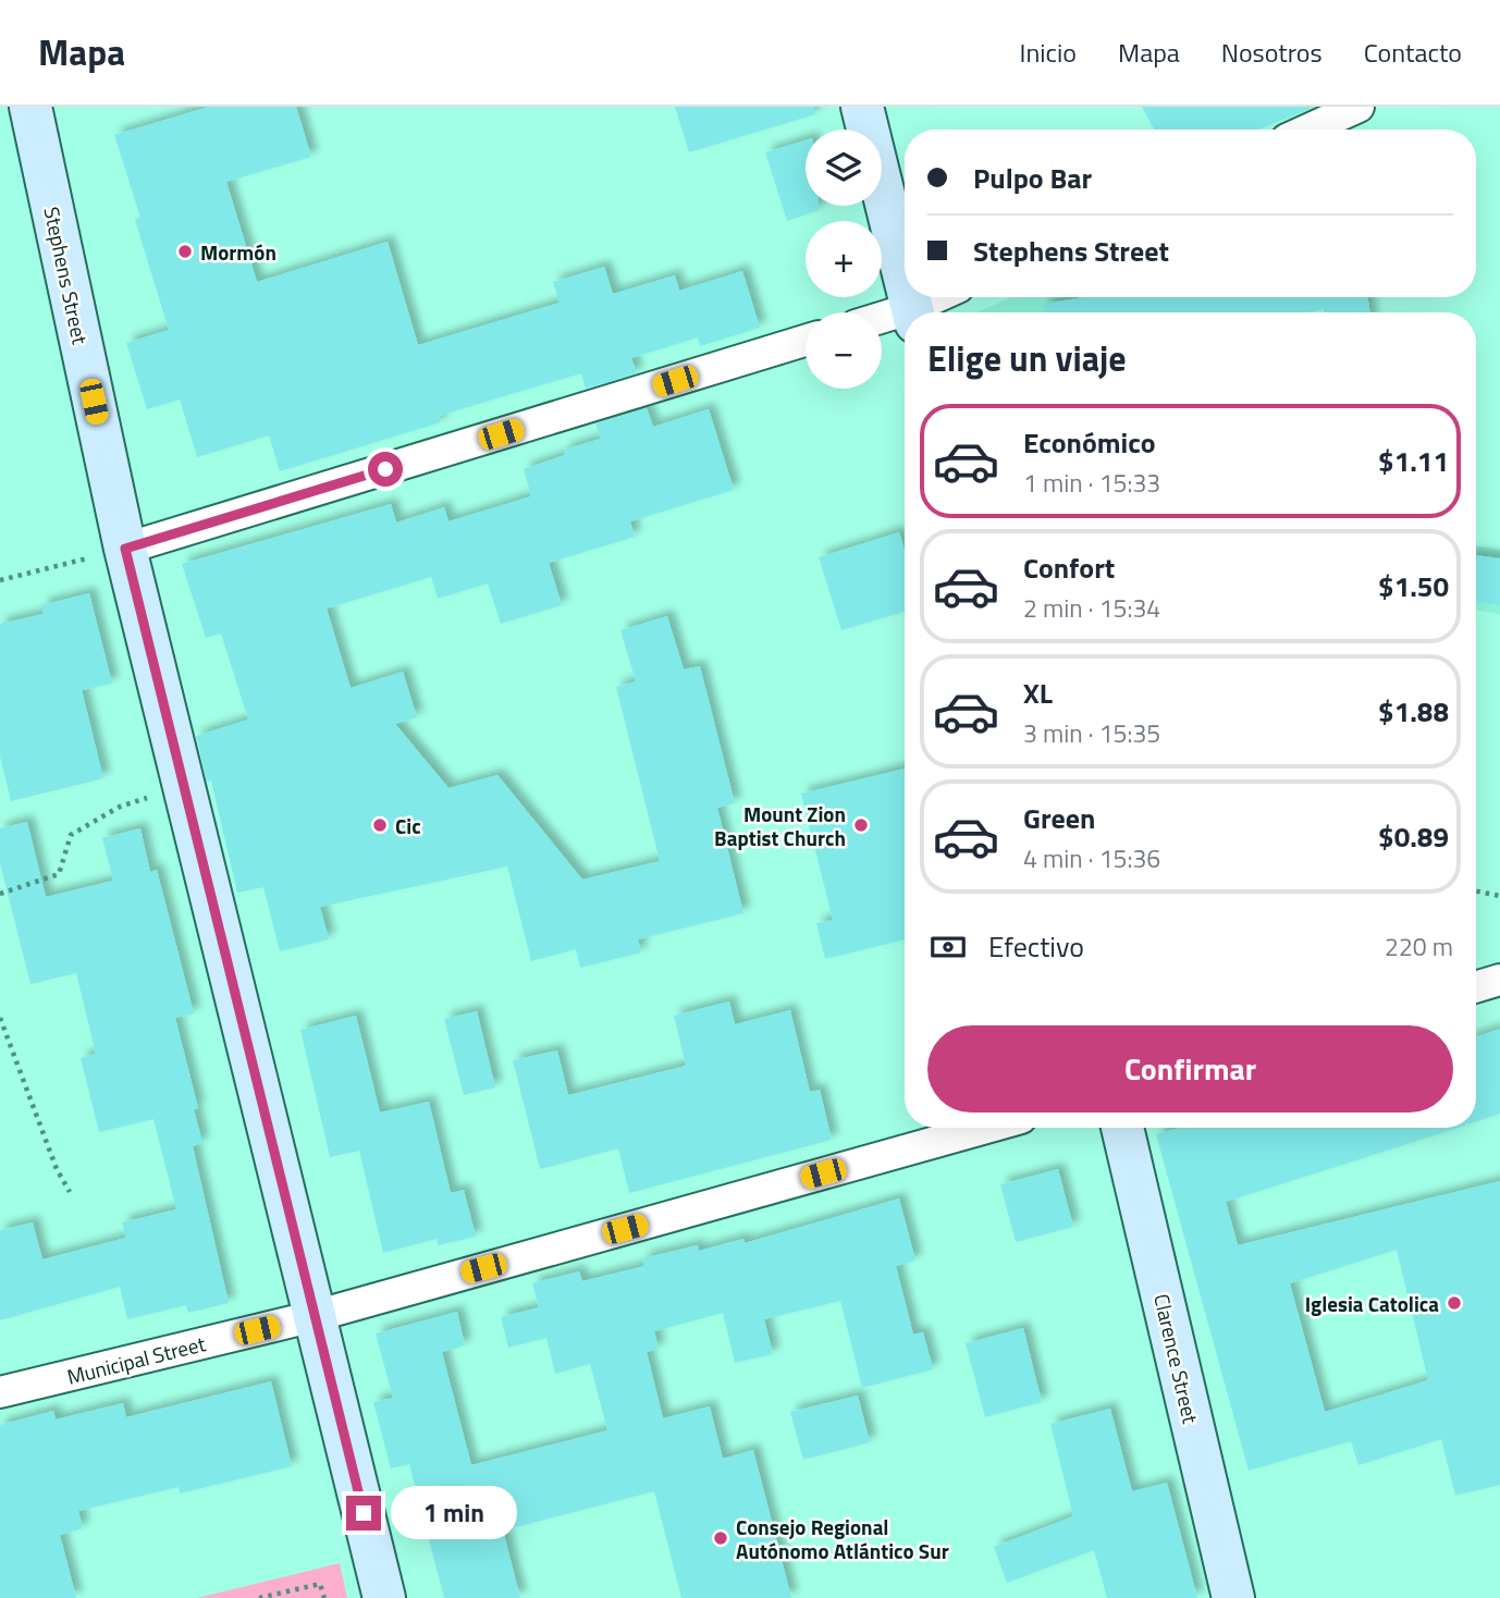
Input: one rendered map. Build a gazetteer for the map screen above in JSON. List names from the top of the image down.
{
  "streets": {
    "street": ["Stephens Street", "Clarence Street", "Municipal Street"]
  },
  "crossings": [
    ["Stephens Street", "Municipal Street"]
  ],
  "places": [
    "Mormón",
    "Cic",
    "Mount Zion Baptist Church",
    "Iglesia Catolica",
    "Consejo Regional Autónomo Atlántico Sur"
  ],
  "page": {
    "header": "Mapa",
    "nav": [
      "Inicio",
      "Mapa",
      "Nosotros",
      "Contacto"
    ],
    "map_buttons": ["+", "−"],
    "banner": ["Pulpo Bar", "Stephens Street"],
    "heading": "Elige un viaje",
    "list": [
      {
        "name": "Económico",
        "note": "1 min · 15:33",
        "value": "$1.11"
      },
      {
        "name": "Confort",
        "note": "2 min · 15:34",
        "value": "$1.50"
      },
      {
        "name": "XL",
        "note": "3 min · 15:35",
        "value": "$1.88"
      },
      {
        "name": "Green",
        "note": "4 min · 15:36",
        "value": "$0.89"
      }
    ],
    "pay": ["Efectivo", "220 m"],
    "buttons": "Confirmar",
    "bubble": "1 min"
  }
}
